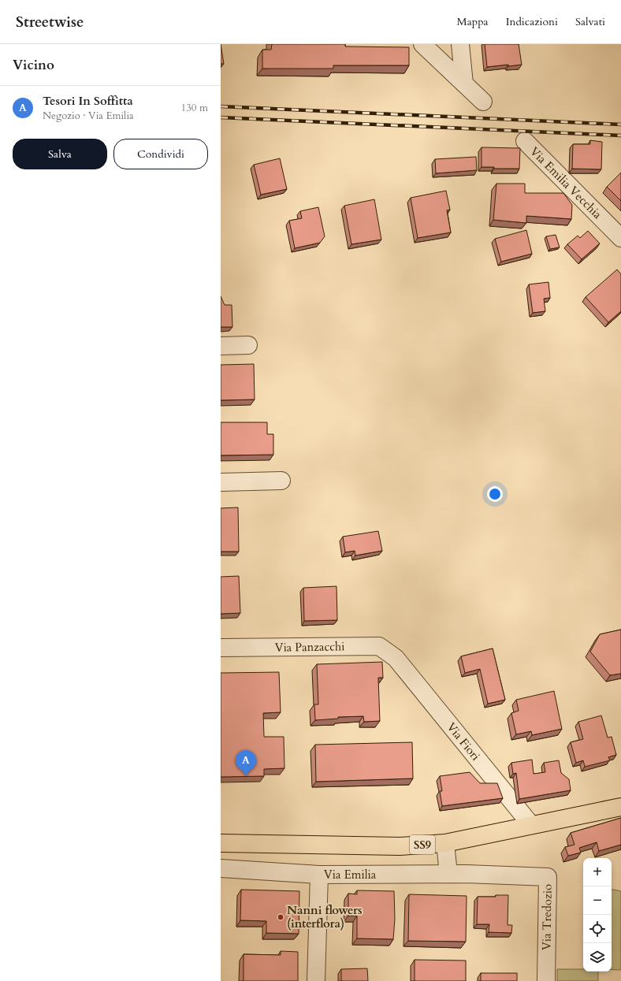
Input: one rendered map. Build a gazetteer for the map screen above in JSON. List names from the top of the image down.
{
  "streets": {
    "main road": ["SS9"],
    "street": [
      "Via Emilia Vecchia",
      "Via Panzacchi",
      "Via Fiori",
      "Via Emilia",
      "Via Tredozio"
    ]
  },
  "crossings": [
    ["Via Panzacchi", "Via Fiori"],
    ["Via Fiori", "SS9"],
    ["Via Emilia", "Via Tredozio"]
  ],
  "places": ["Nanni flowers (interflora)"],
  "page": {
    "header": "Streetwise",
    "nav": ["Mappa", "Indicazioni", "Salvati"],
    "heading": "Vicino",
    "list": [
      {
        "mark": "A",
        "name": "Tesori In Soffitta",
        "note": "Negozio · Via Emilia",
        "value": "130 m"
      }
    ],
    "buttons": ["Salva", "Condividi"],
    "pins": "A",
    "map_buttons": ["+", "−"]
  }
}
